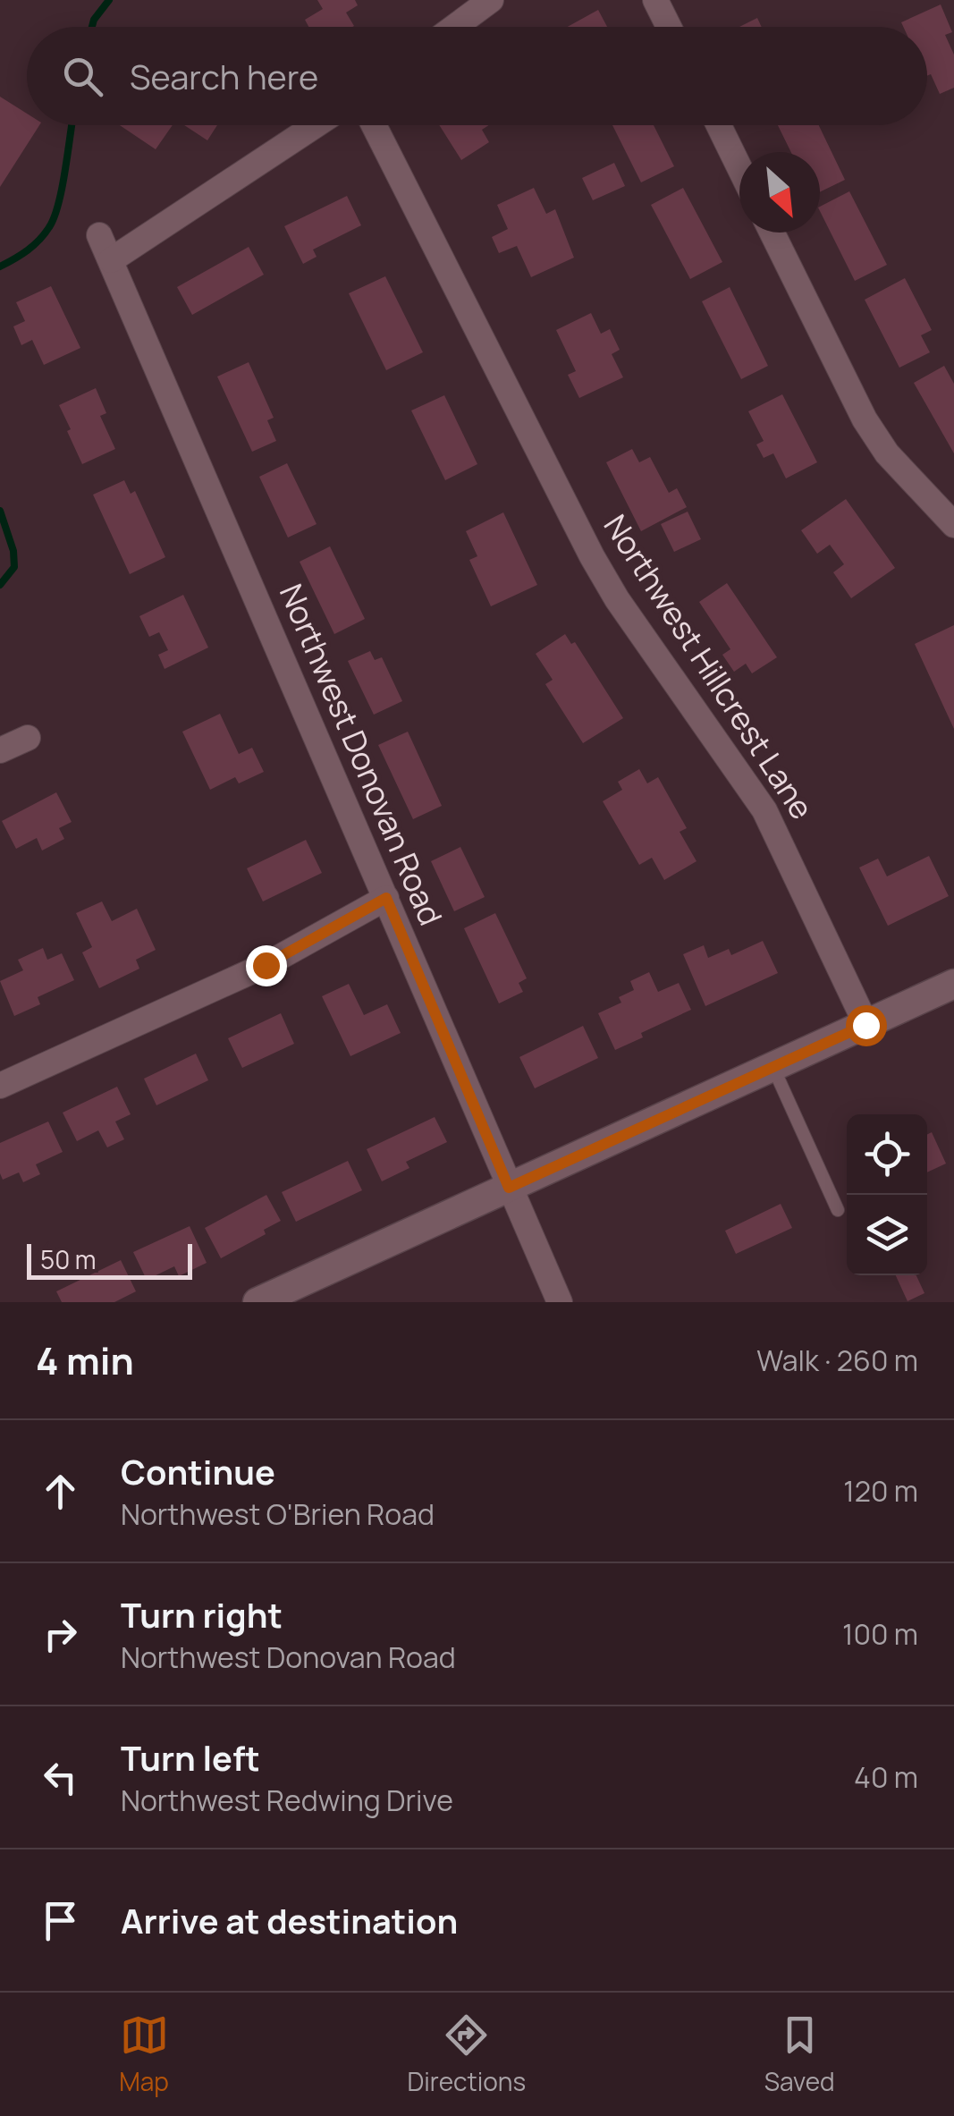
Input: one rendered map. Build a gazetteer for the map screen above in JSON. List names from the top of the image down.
{
  "streets": {
    "street": ["Northwest Hillcrest Lane", "Northwest Donovan Road"]
  },
  "scale_bar": "50 m",
  "north": "bottom right",
  "page": {
    "search": "Search here",
    "scale": "50 m",
    "heading": ["4 min", "Walk · 260 m"],
    "list": [
      ["Continue", "Northwest O'Brien Road", "120 m"],
      ["Turn right", "Northwest Donovan Road", "100 m"],
      ["Turn left", "Northwest Redwing Drive", "40 m"],
      "Arrive at destination"
    ],
    "nav": ["Map", "Directions", "Saved"]
  }
}
